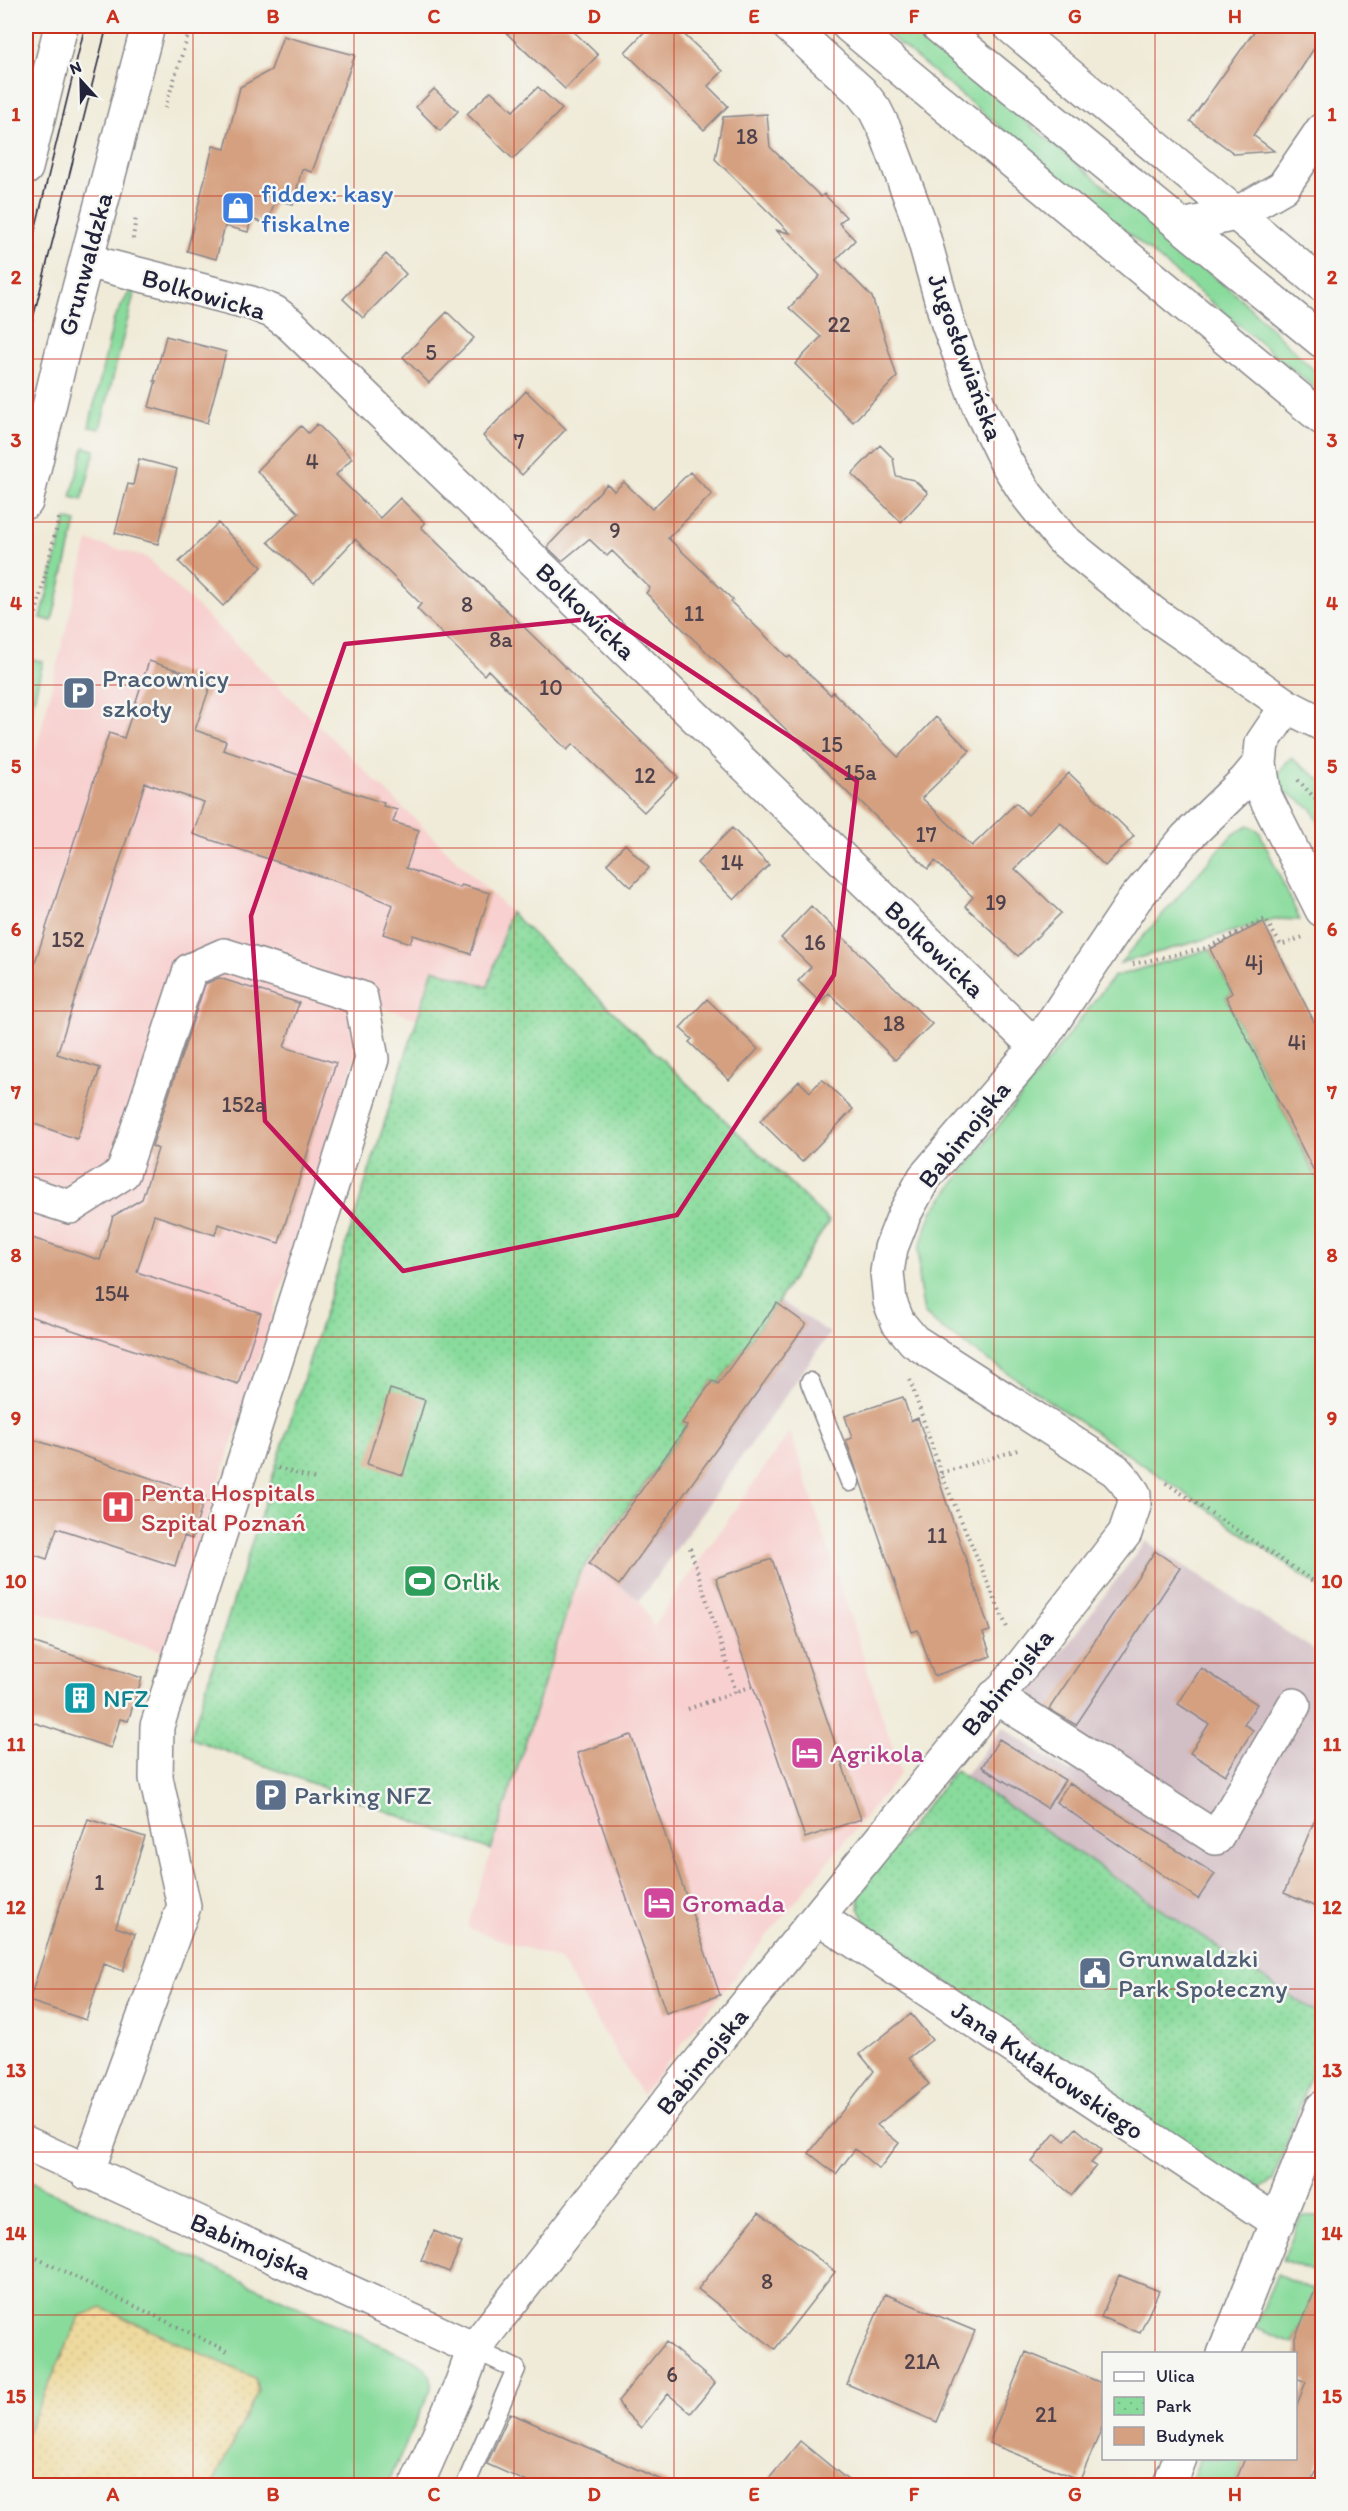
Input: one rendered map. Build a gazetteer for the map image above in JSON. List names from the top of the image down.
{
  "streets": {
    "street": [
      "Grunwaldzka",
      "Bolkowicka",
      "Jugosłowiańska",
      "Babimojska",
      "Jana Kułakowskiego"
    ]
  },
  "crossings": [
    ["Grunwaldzka", "Bolkowicka"],
    ["Bolkowicka", "Babimojska"],
    ["Jugosłowiańska", "Babimojska"],
    ["Babimojska", "Jana Kułakowskiego"]
  ],
  "places": {
    "shop": ["fiddex: kasy fiskalne"],
    "parking": ["Pracownicy szkoły", "Parking NFZ"],
    "hospital": ["Penta Hospitals Szpital Poznań"],
    "sports": ["Orlik"],
    "building": ["NFZ"],
    "hotel": ["Agrikola", "Gromada"],
    "public building": ["Grunwaldzki Park Społeczny"]
  },
  "house_numbers": [
    "18",
    "22",
    "5",
    "7",
    "4",
    "9",
    "8",
    "11",
    "8a",
    "10",
    "15",
    "15a",
    "12",
    "17",
    "14",
    "19",
    "152",
    "16",
    "4j",
    "18",
    "4i",
    "152a",
    "154",
    "11",
    "1",
    "8",
    "21A",
    "6",
    "21"
  ],
  "legend": ["Ulica", "Park", "Budynek"],
  "north": "top",
  "grid": {
    "columns": [
      "A",
      "B",
      "C",
      "D",
      "E",
      "F",
      "G",
      "H"
    ],
    "rows": [
      "1",
      "2",
      "3",
      "4",
      "5",
      "6",
      "7",
      "8",
      "9",
      "10",
      "11",
      "12",
      "13",
      "14",
      "15"
    ]
  }
}
